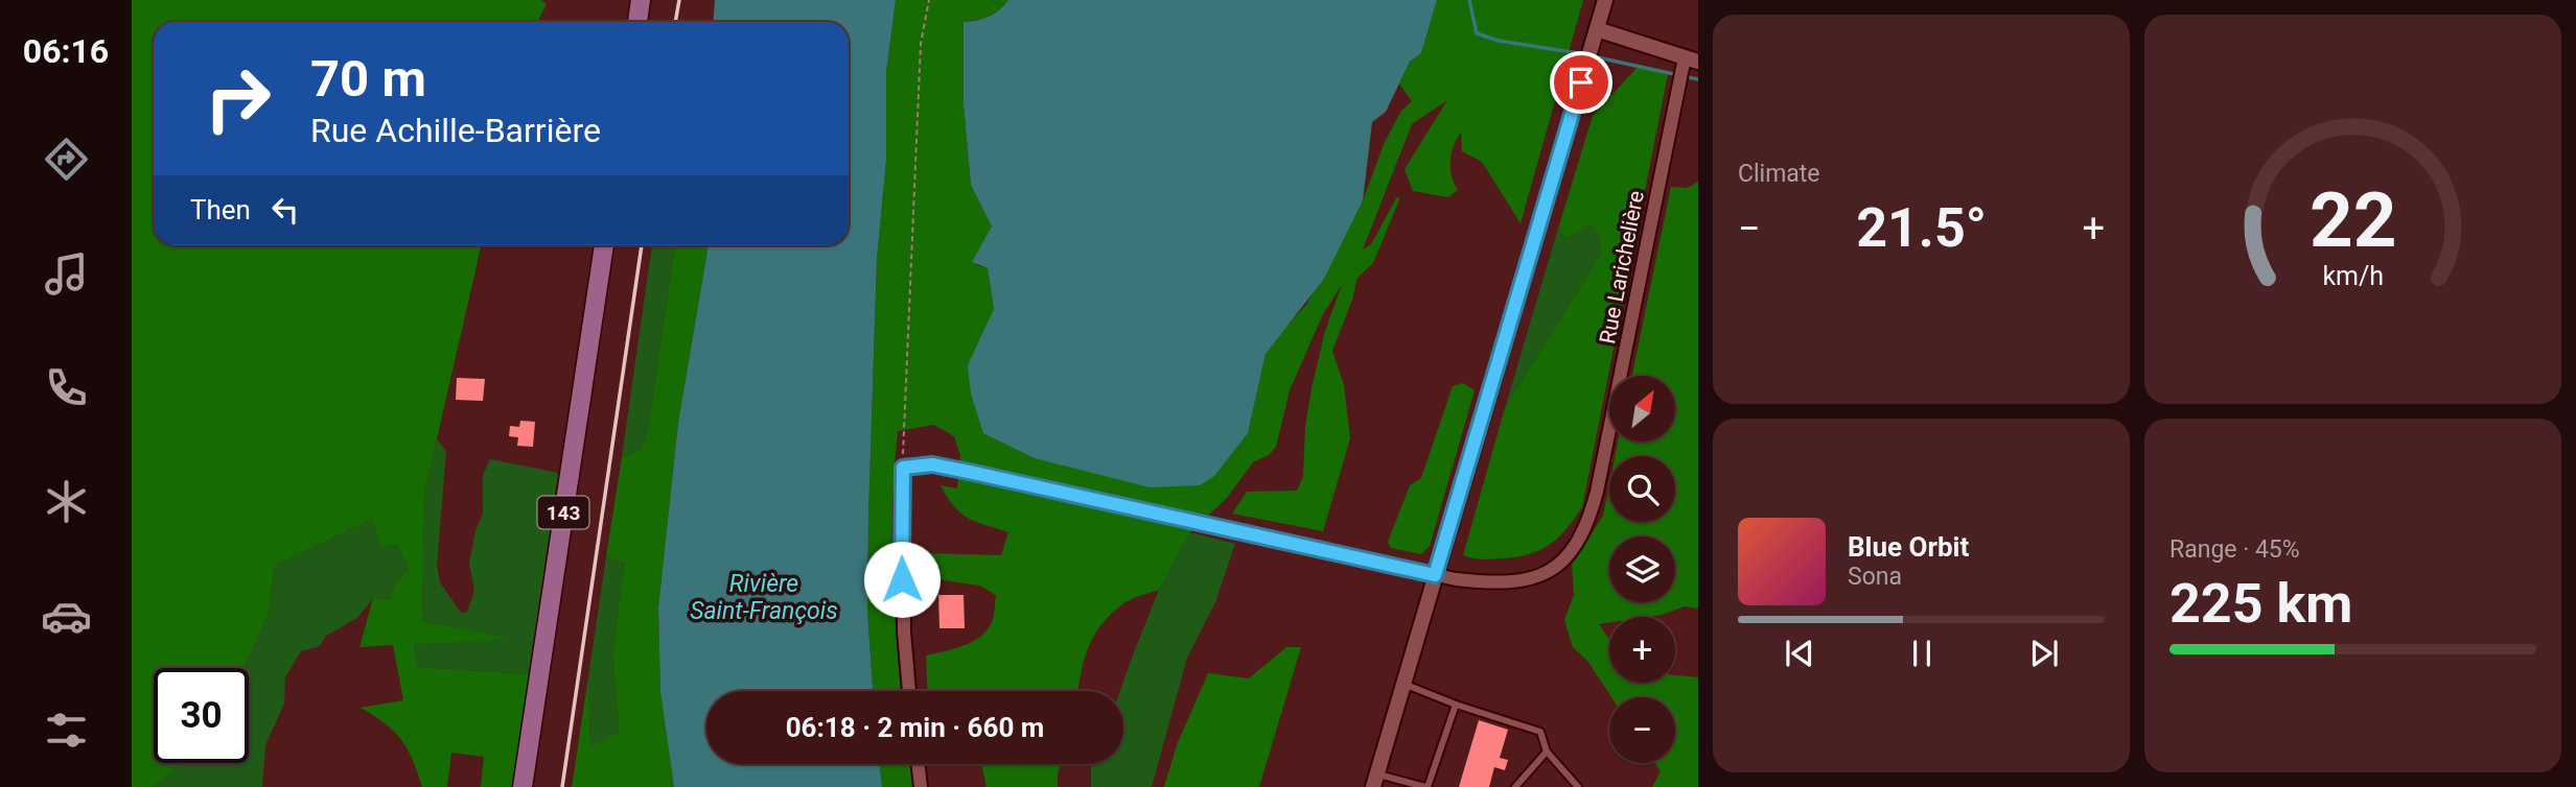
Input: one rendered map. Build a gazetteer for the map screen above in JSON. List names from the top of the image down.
{
  "streets": {
    "main road": ["143"],
    "street": ["Rue Larichelière"]
  },
  "water": ["Rivière Saint-François"],
  "north": "top right",
  "page": {
    "tabs": "06:16",
    "tile": [
      "Climate",
      ["Range · 45%", "225 km"]
    ],
    "turn": ["70 m", "Rue Achille-Barrière"],
    "then": "Then",
    "heat": ["−", "21.5°", "+"],
    "map_buttons": ["+", "−"],
    "song": ["Blue Orbit", "Sona"],
    "limit": "30",
    "trip": "06:18 · 2 min · 660 m",
    "gauge": ["22", "km/h"]
  }
}
